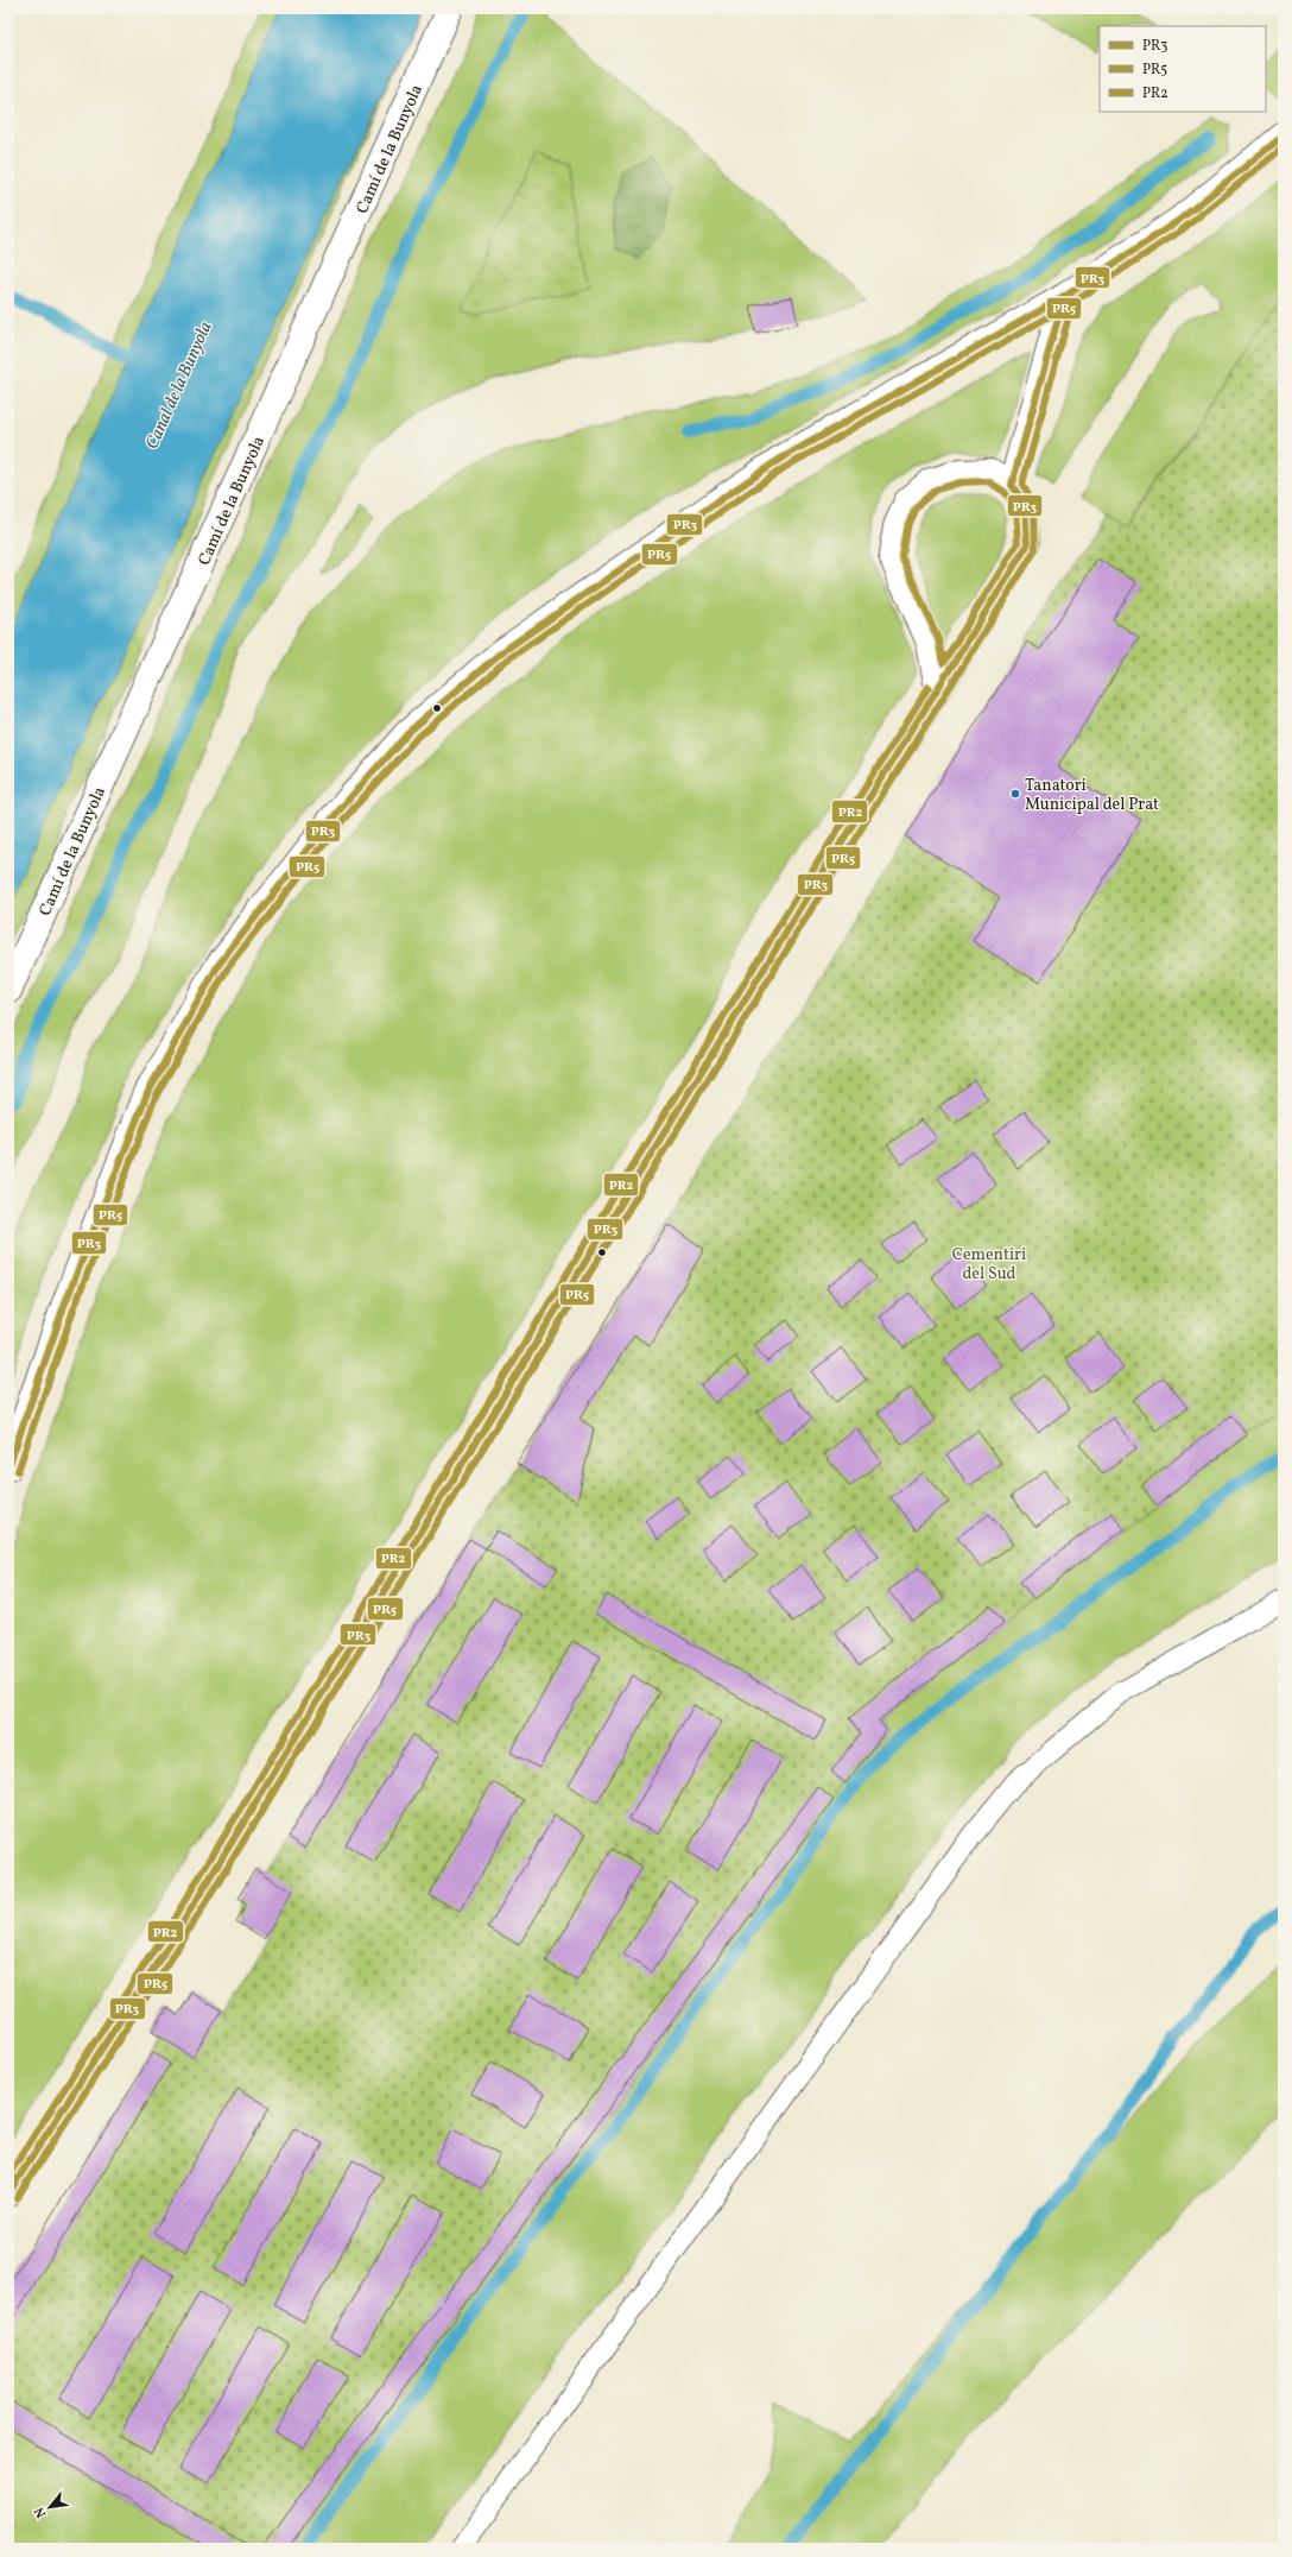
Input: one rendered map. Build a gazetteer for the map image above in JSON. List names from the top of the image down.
{
  "streets": {
    "street": ["Camí de la Bunyola"]
  },
  "water": ["Canal de la Bunyola"],
  "parks": ["Cementiri del Sud"],
  "places": ["Tanatori Municipal del Prat"],
  "lines": ["transit line PR3", "transit line PR5", "transit line PR2"],
  "legend": ["PR3", "PR5", "PR2"],
  "north": "bottom left"
}
